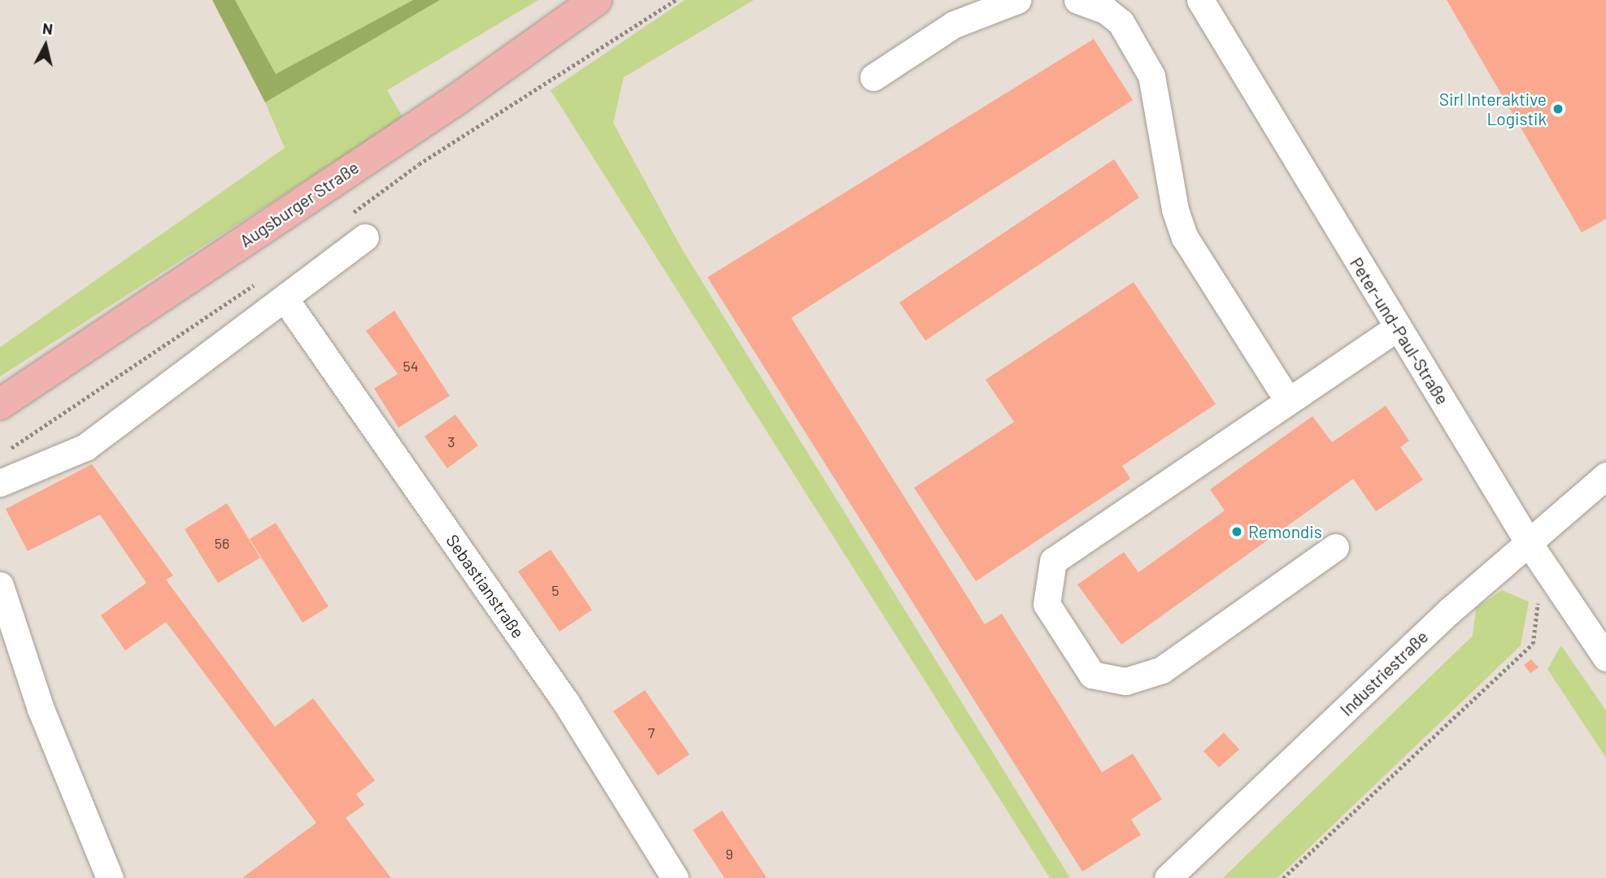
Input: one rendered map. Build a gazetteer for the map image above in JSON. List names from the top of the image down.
{
  "streets": {
    "main road": ["Augsburger Straße"],
    "street": ["Peter-und-Paul-Straße", "Sebastianstraße", "Industriestraße"]
  },
  "crossings": [
    ["Peter-und-Paul-Straße", "Industriestraße"]
  ],
  "places": ["Sirl Interaktive Logistik", "Remondis"],
  "house_numbers": [
    "54",
    "3",
    "56",
    "5",
    "7",
    "9"
  ],
  "north": "top"
}
